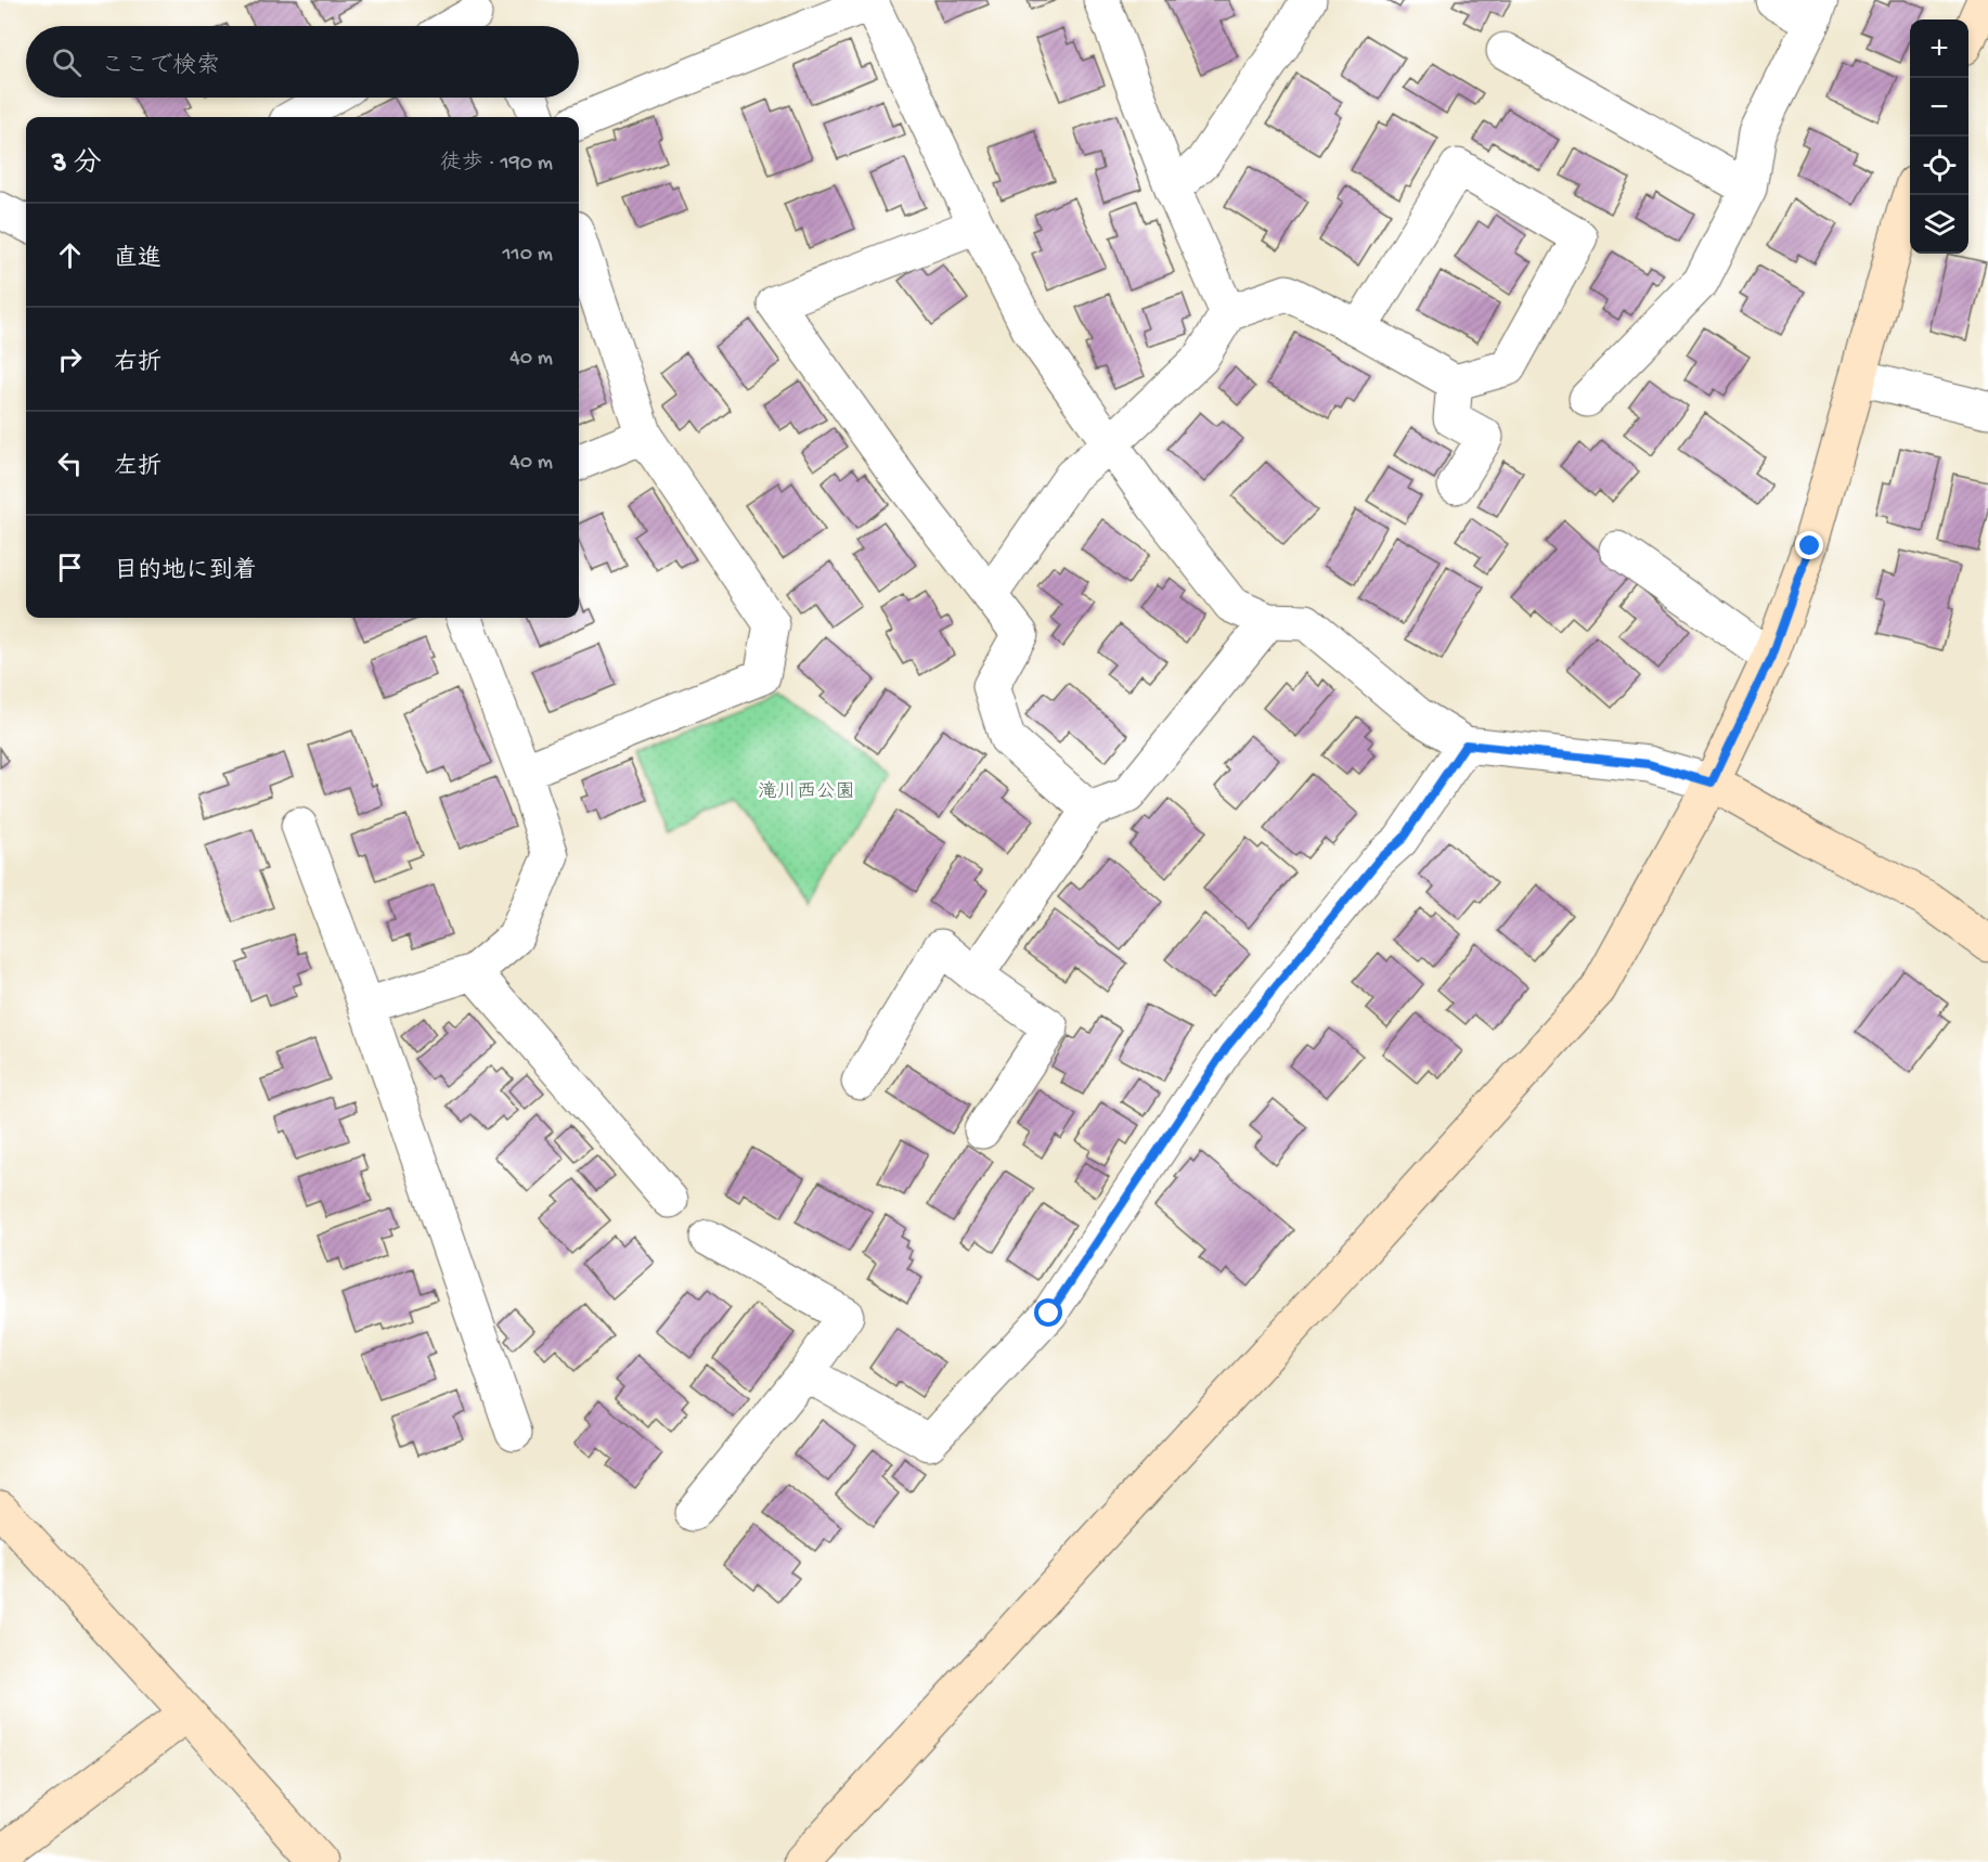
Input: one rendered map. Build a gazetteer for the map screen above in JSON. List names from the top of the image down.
{
  "parks": ["滝川西公園"],
  "page": {
    "map_buttons": ["+", "−"],
    "search": "ここで検索",
    "heading": ["3 分", "徒歩 · 190 m"],
    "list": [
      ["直進", "110 m"],
      ["右折", "40 m"],
      ["左折", "40 m"],
      "目的地に到着"
    ]
  }
}
